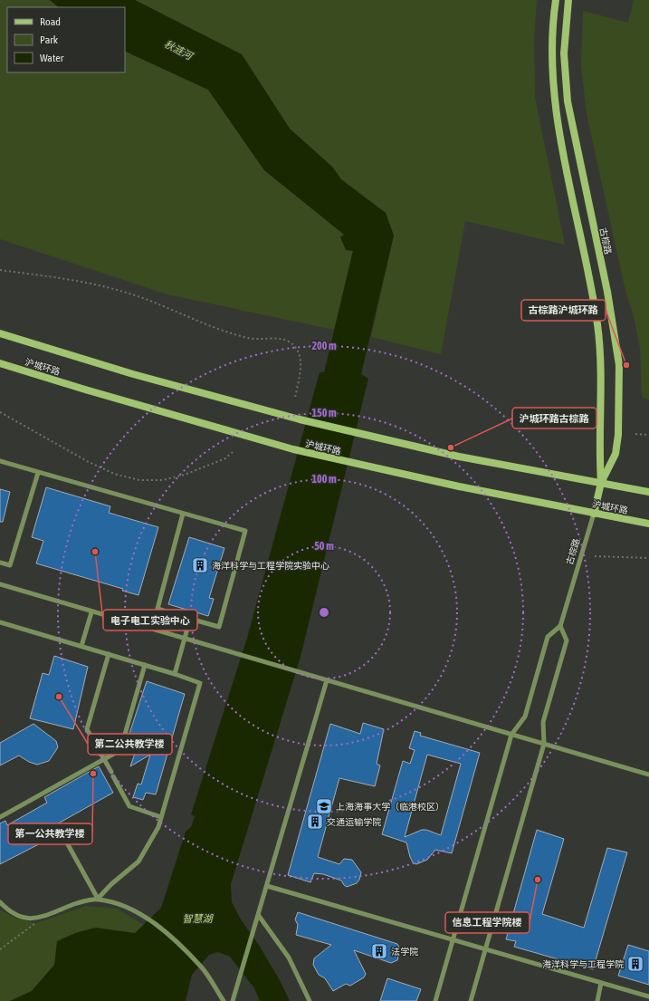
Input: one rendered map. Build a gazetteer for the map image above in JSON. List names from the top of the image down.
{
  "streets": {
    "main road": ["古棕路", "沪城环路"]
  },
  "crossings": [
    ["古棕路", "沪城环路"]
  ],
  "water": ["秋涟河", "智慧湖"],
  "places": {
    "other": [
      "古棕路沪城环路",
      "沪城环路古棕路",
      "电子电工实验中心",
      "第二公共教学楼",
      "第一公共教学楼",
      "信息工程学院楼"
    ],
    "building": [
      "海洋科学与工程学院实验中心",
      "交通运输学院",
      "法学院",
      "海洋科学与工程学院"
    ],
    "school or university": ["上海海事大学（临港校区）"]
  },
  "legend": ["Road", "Park", "Water"],
  "rings": [
    "200 m",
    "150 m",
    "100 m",
    "50 m"
  ]
}
